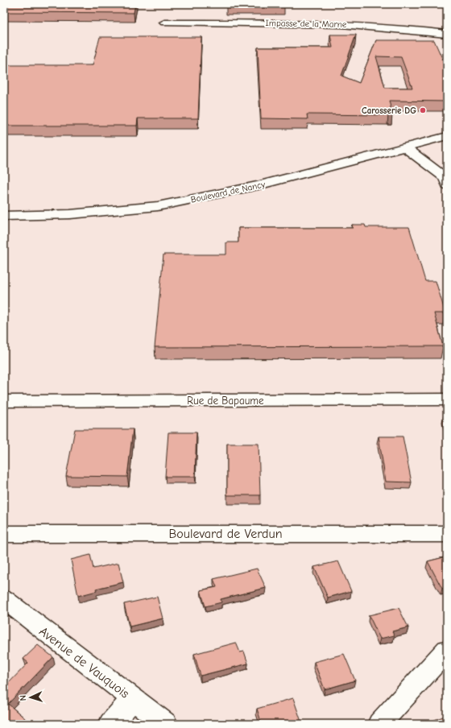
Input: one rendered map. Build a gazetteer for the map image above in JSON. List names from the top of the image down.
{
  "streets": {
    "street": [
      "Impasse de la Marne",
      "Boulevard de Nancy",
      "Rue de Bapaume",
      "Boulevard de Verdun",
      "Avenue de Vauquois"
    ]
  },
  "places": ["Carosserie DG"],
  "north": "left"
}
